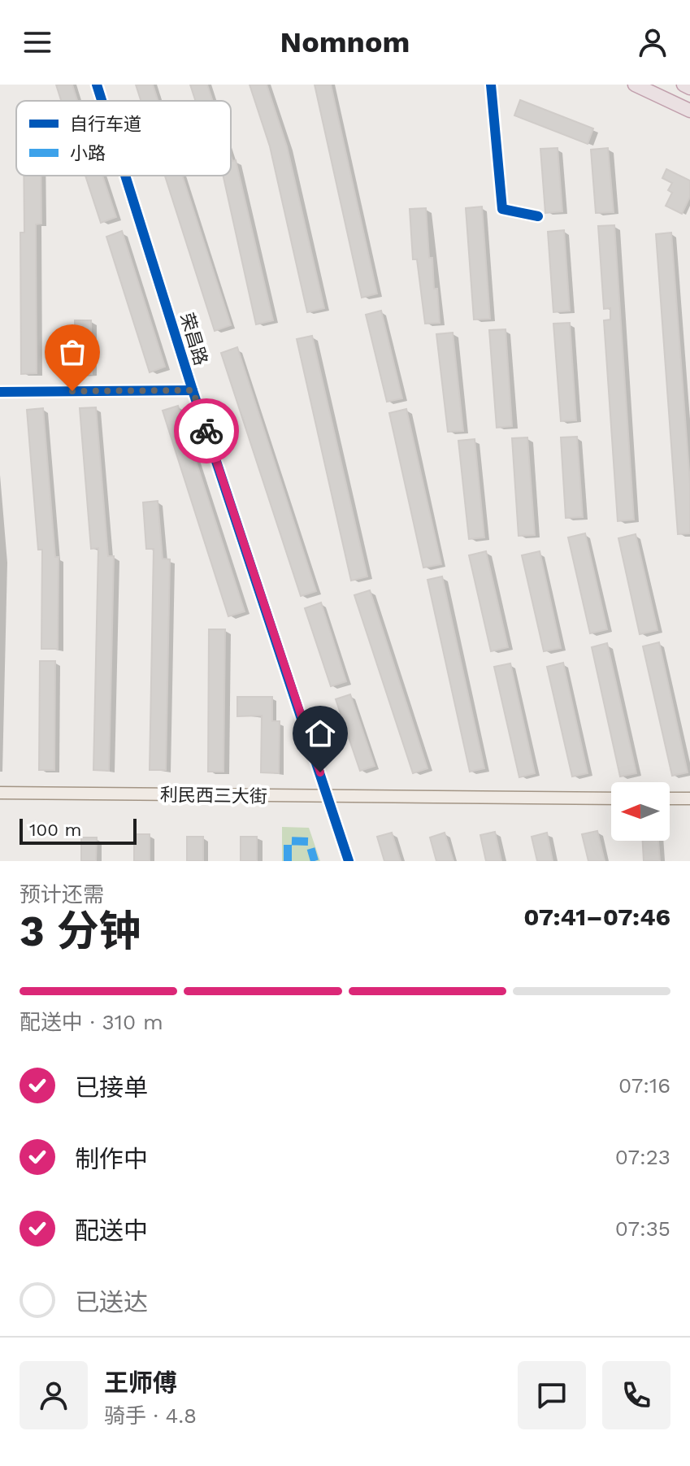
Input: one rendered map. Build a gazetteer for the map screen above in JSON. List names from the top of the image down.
{
  "streets": {
    "main road": ["利民西三大街"],
    "street": ["荣昌路"]
  },
  "crossings": [
    ["荣昌路", "利民西三大街"]
  ],
  "legend": ["自行车道", "小路"],
  "scale_bar": "100 m",
  "north": "left",
  "page": {
    "header": "Nomnom",
    "scale": "100 m",
    "heading": ["3 分钟", "预计还需", "07:41–07:46"],
    "panel": ["王师傅", "骑手 · 4.8"],
    "bar": "配送中 · 310 m",
    "list": [
      ["已接单", "07:16"],
      ["制作中", "07:23"],
      ["配送中", "07:35"],
      "已送达"
    ]
  }
}
